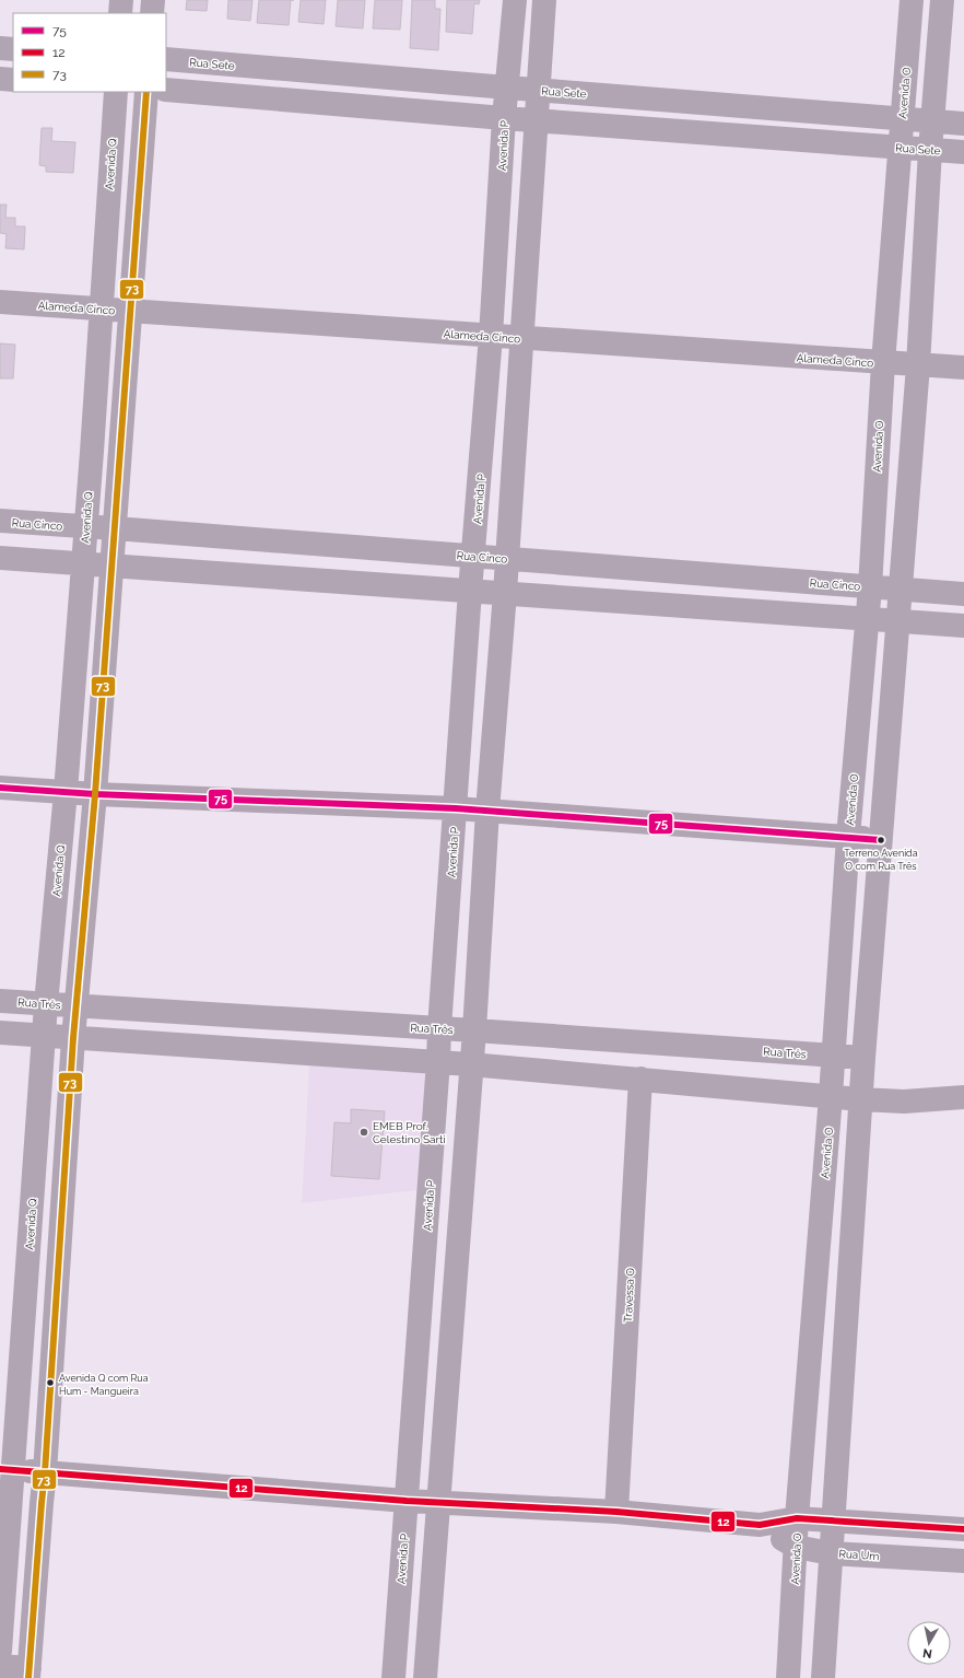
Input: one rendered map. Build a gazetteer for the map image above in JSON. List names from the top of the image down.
{
  "streets": {
    "street": [
      "Rua Sete",
      "Avenida O",
      "Avenida P",
      "Avenida Q",
      "Alameda Cinco",
      "Rua Cinco",
      "Rua Três",
      "Travessa O",
      "Rua Um"
    ]
  },
  "crossings": [
    ["Rua Sete", "Avenida O"],
    ["Rua Sete", "Avenida P"],
    ["Avenida O", "Alameda Cinco"],
    ["Avenida O", "Rua Cinco"],
    ["Avenida O", "Rua Três"],
    ["Avenida O", "Rua Um"],
    ["Avenida P", "Alameda Cinco"],
    ["Avenida P", "Rua Cinco"],
    ["Avenida P", "Rua Três"],
    ["Avenida P", "Rua Um"],
    ["Avenida Q", "Alameda Cinco"],
    ["Avenida Q", "Rua Cinco"],
    ["Avenida Q", "Rua Três"],
    ["Avenida Q", "Rua Um"],
    ["Travessa O", "Rua Um"]
  ],
  "places": ["Terreno Avenida O com Rua Três", "EMEB Prof. Celestino Sarti", "Avenida Q com Rua Hum - Mangueira"],
  "lines": ["transit line 73", "transit line 75", "transit line 12"],
  "legend": ["75", "12", "73"],
  "north": "bottom"
}
